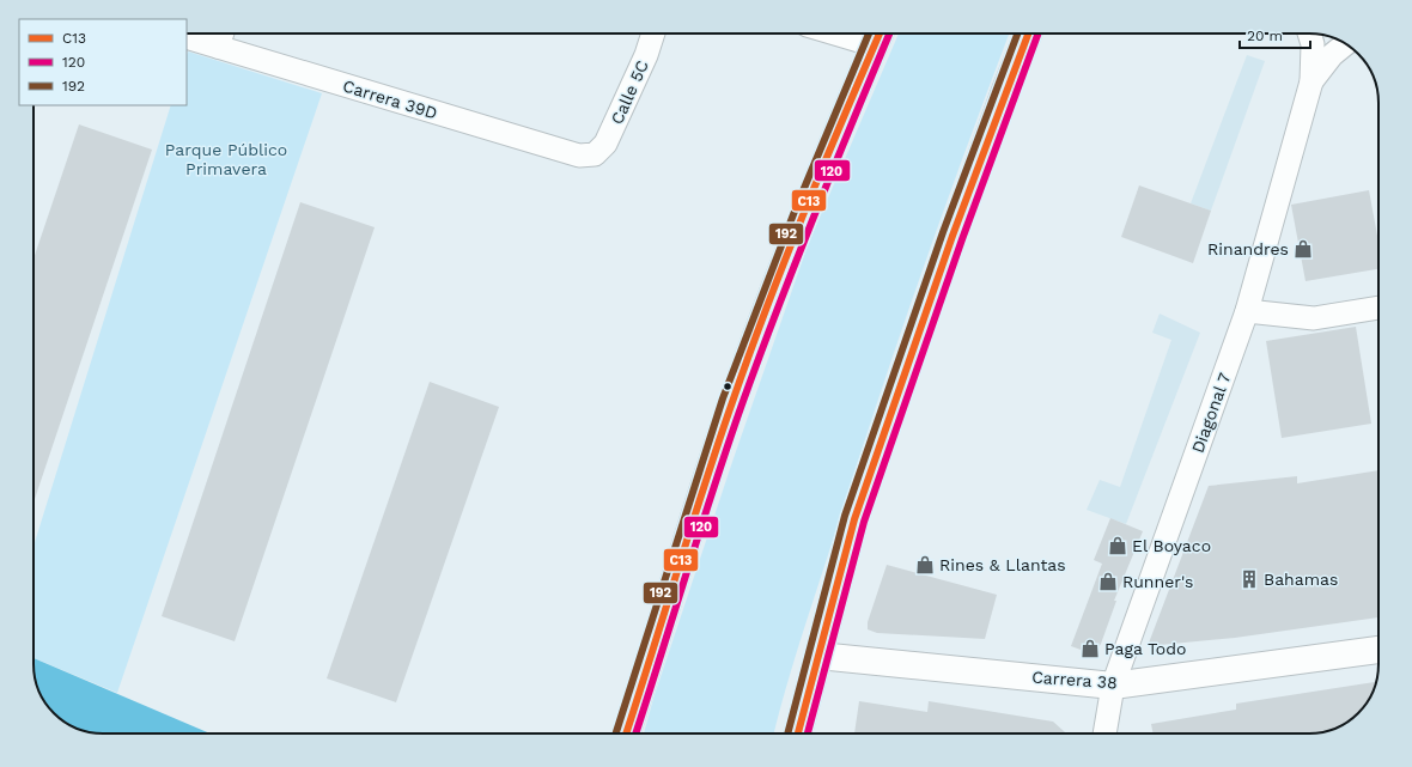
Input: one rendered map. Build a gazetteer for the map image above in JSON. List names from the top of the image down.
{
  "streets": {
    "street": [
      "Calle 5C",
      "Carrera 39D",
      "Diagonal 7",
      "Carrera 38"
    ]
  },
  "crossings": [
    ["Calle 5C", "Carrera 39D"],
    ["Diagonal 7", "Carrera 38"]
  ],
  "parks": ["Parque Público Primavera"],
  "places": {
    "shop": [
      "Rinandres",
      "El Boyaco",
      "Rines & Llantas",
      "Runner's",
      "Paga Todo"
    ],
    "building": ["Bahamas"]
  },
  "lines": ["transit line C13", "transit line 120", "transit line 192"],
  "legend": ["C13", "120", "192"],
  "scale_bar": "20 m"
}
